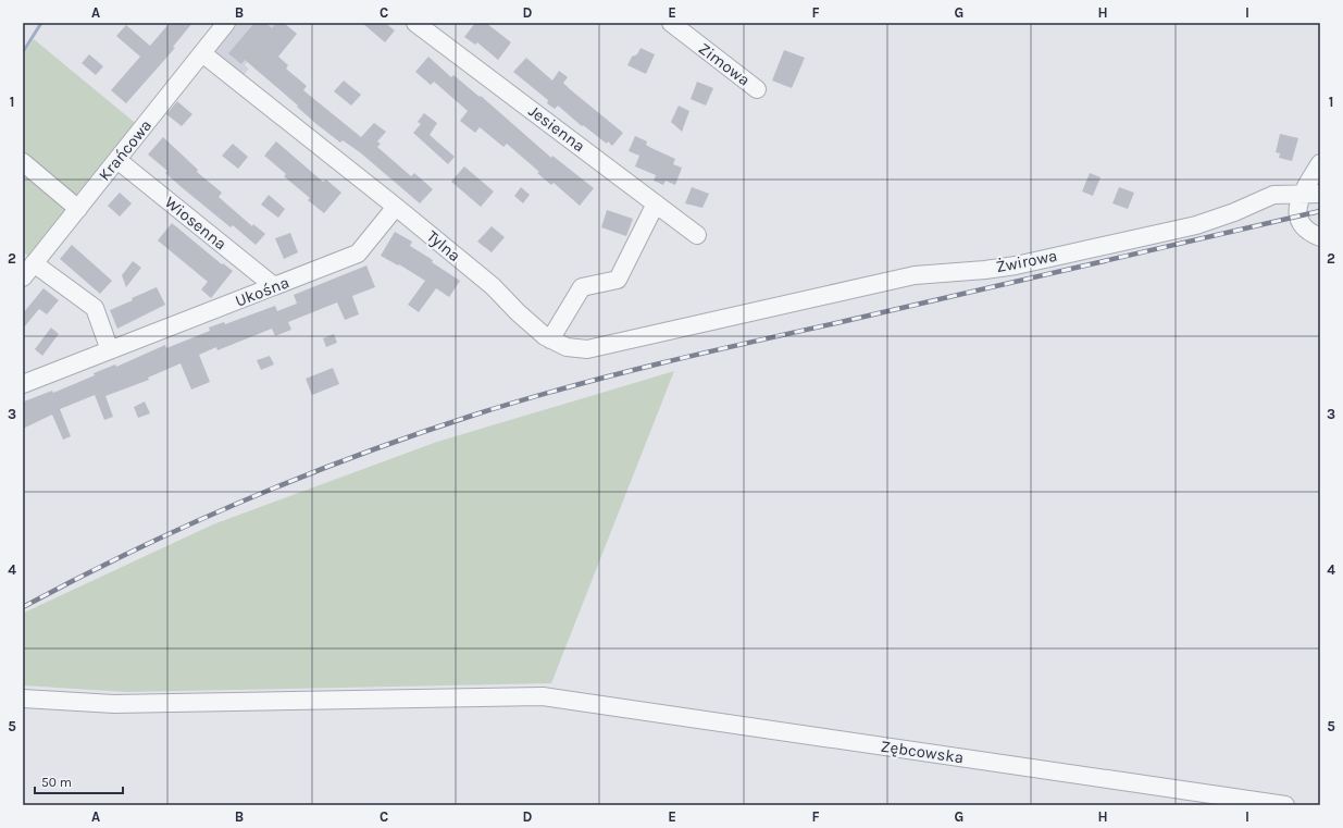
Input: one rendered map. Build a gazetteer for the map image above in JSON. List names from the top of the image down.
{
  "streets": {
    "street": [
      "Zimowa",
      "Jesienna",
      "Krańcowa",
      "Wiosenna",
      "Tylna",
      "Żwirowa",
      "Ukośna",
      "Zębcowska"
    ]
  },
  "crossings": [
    ["Krańcowa", "Wiosenna"],
    ["Krańcowa", "Tylna"],
    ["Wiosenna", "Ukośna"],
    ["Tylna", "Żwirowa"],
    ["Tylna", "Ukośna"]
  ],
  "scale_bar": "50 m",
  "grid": {
    "columns": [
      "A",
      "B",
      "C",
      "D",
      "E",
      "F",
      "G",
      "H",
      "I"
    ],
    "rows": [
      "1",
      "2",
      "3",
      "4",
      "5"
    ]
  }
}
